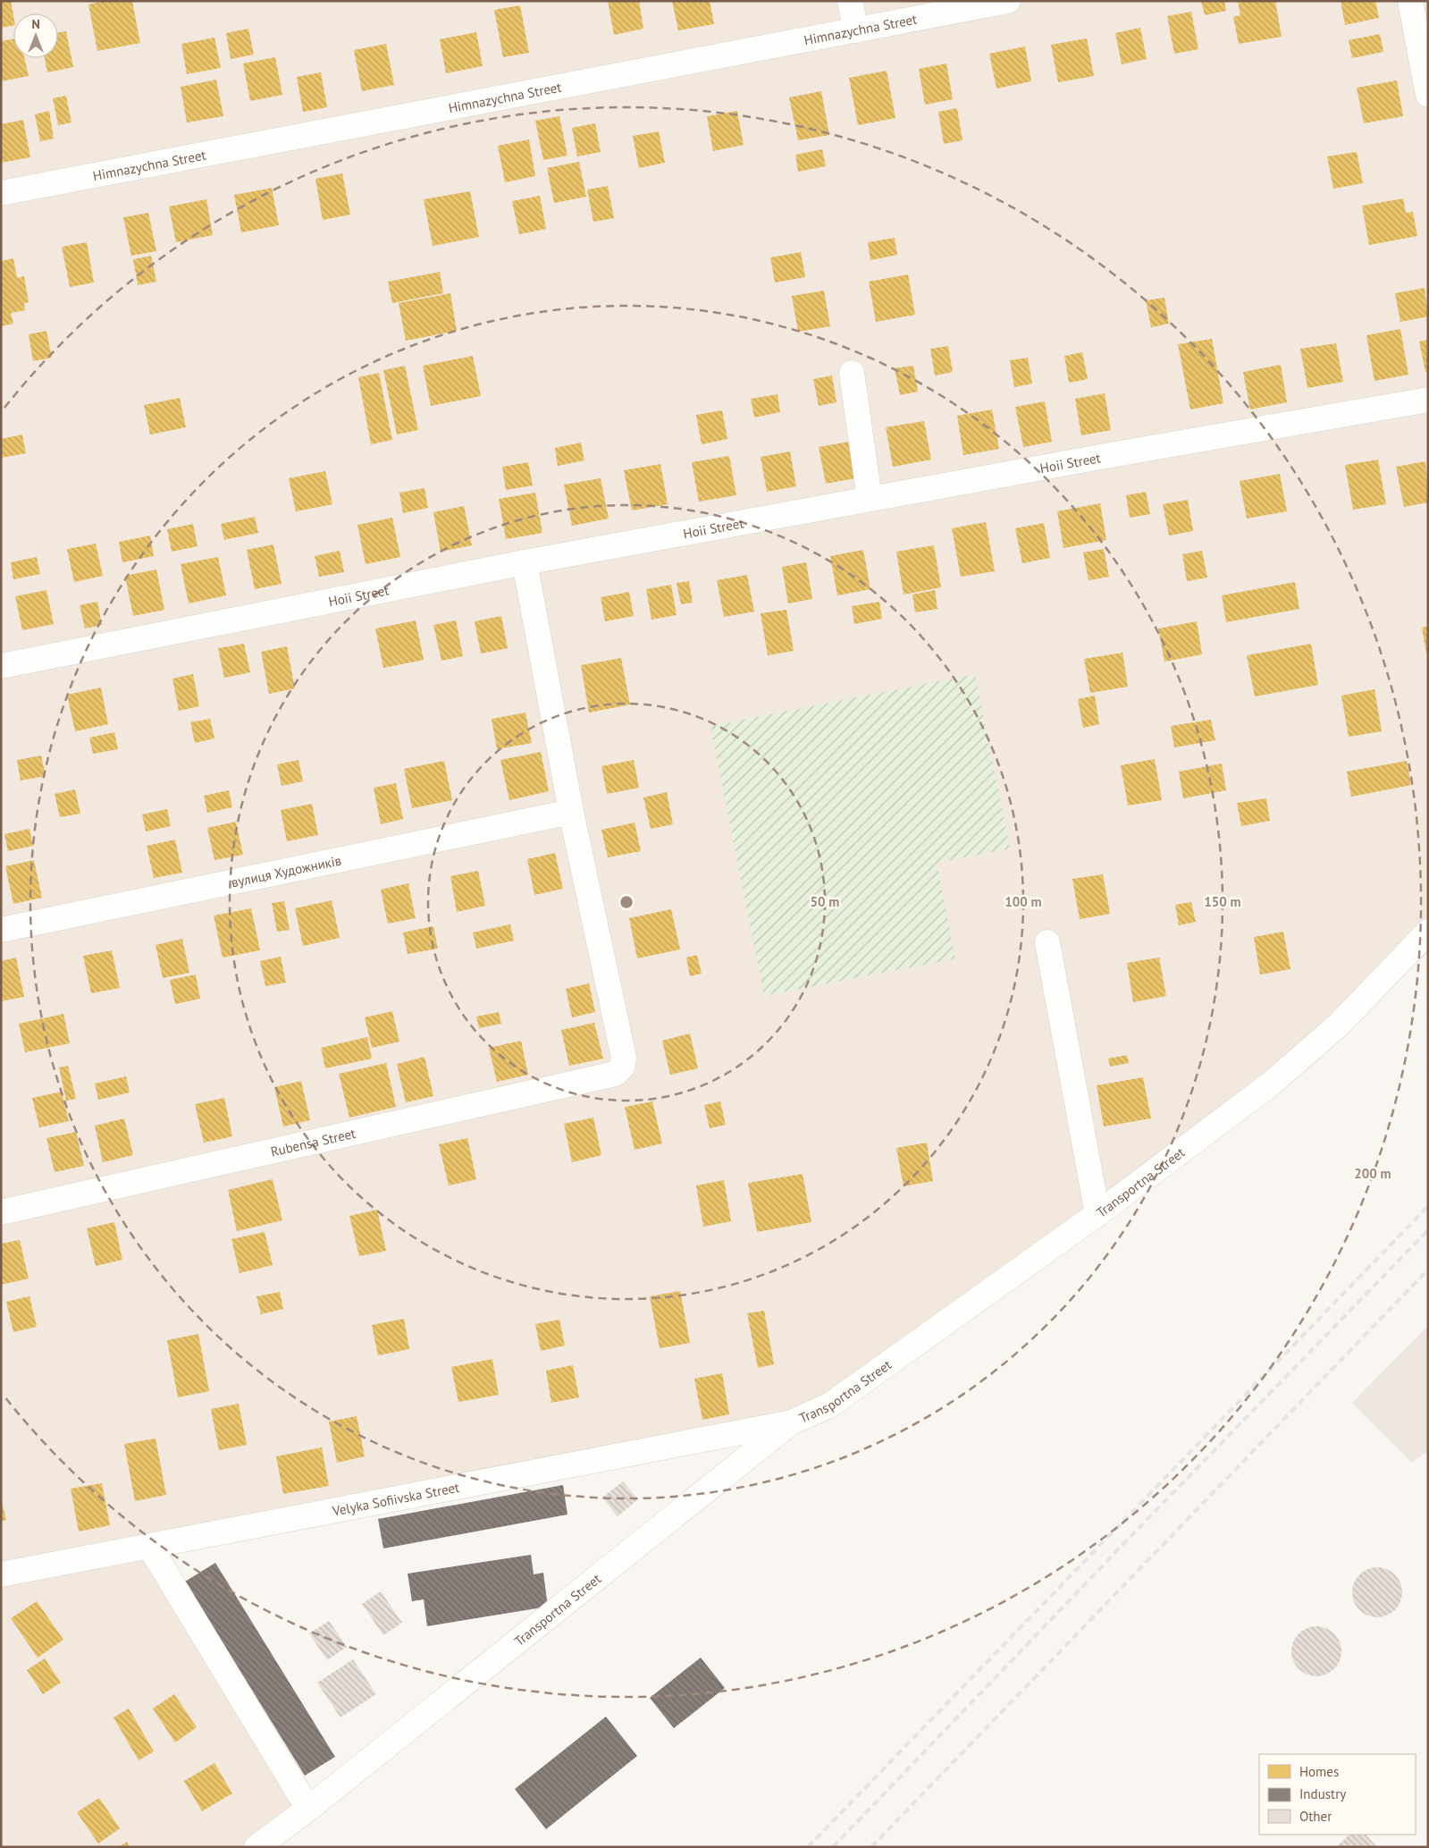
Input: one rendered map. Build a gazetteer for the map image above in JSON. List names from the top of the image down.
{
  "streets": {
    "street": [
      "Himnazychna Street",
      "Hoii Street",
      "вулиця Художників",
      "Rubensa Street",
      "Transportna Street",
      "Velyka Sofiivska Street"
    ]
  },
  "crossings": [
    ["вулиця Художників", "Rubensa Street"],
    ["Transportna Street", "Velyka Sofiivska Street"]
  ],
  "legend": ["Homes", "Industry", "Other"],
  "north": "top",
  "rings": [
    "50 m",
    "100 m",
    "150 m",
    "200 m"
  ]
}
